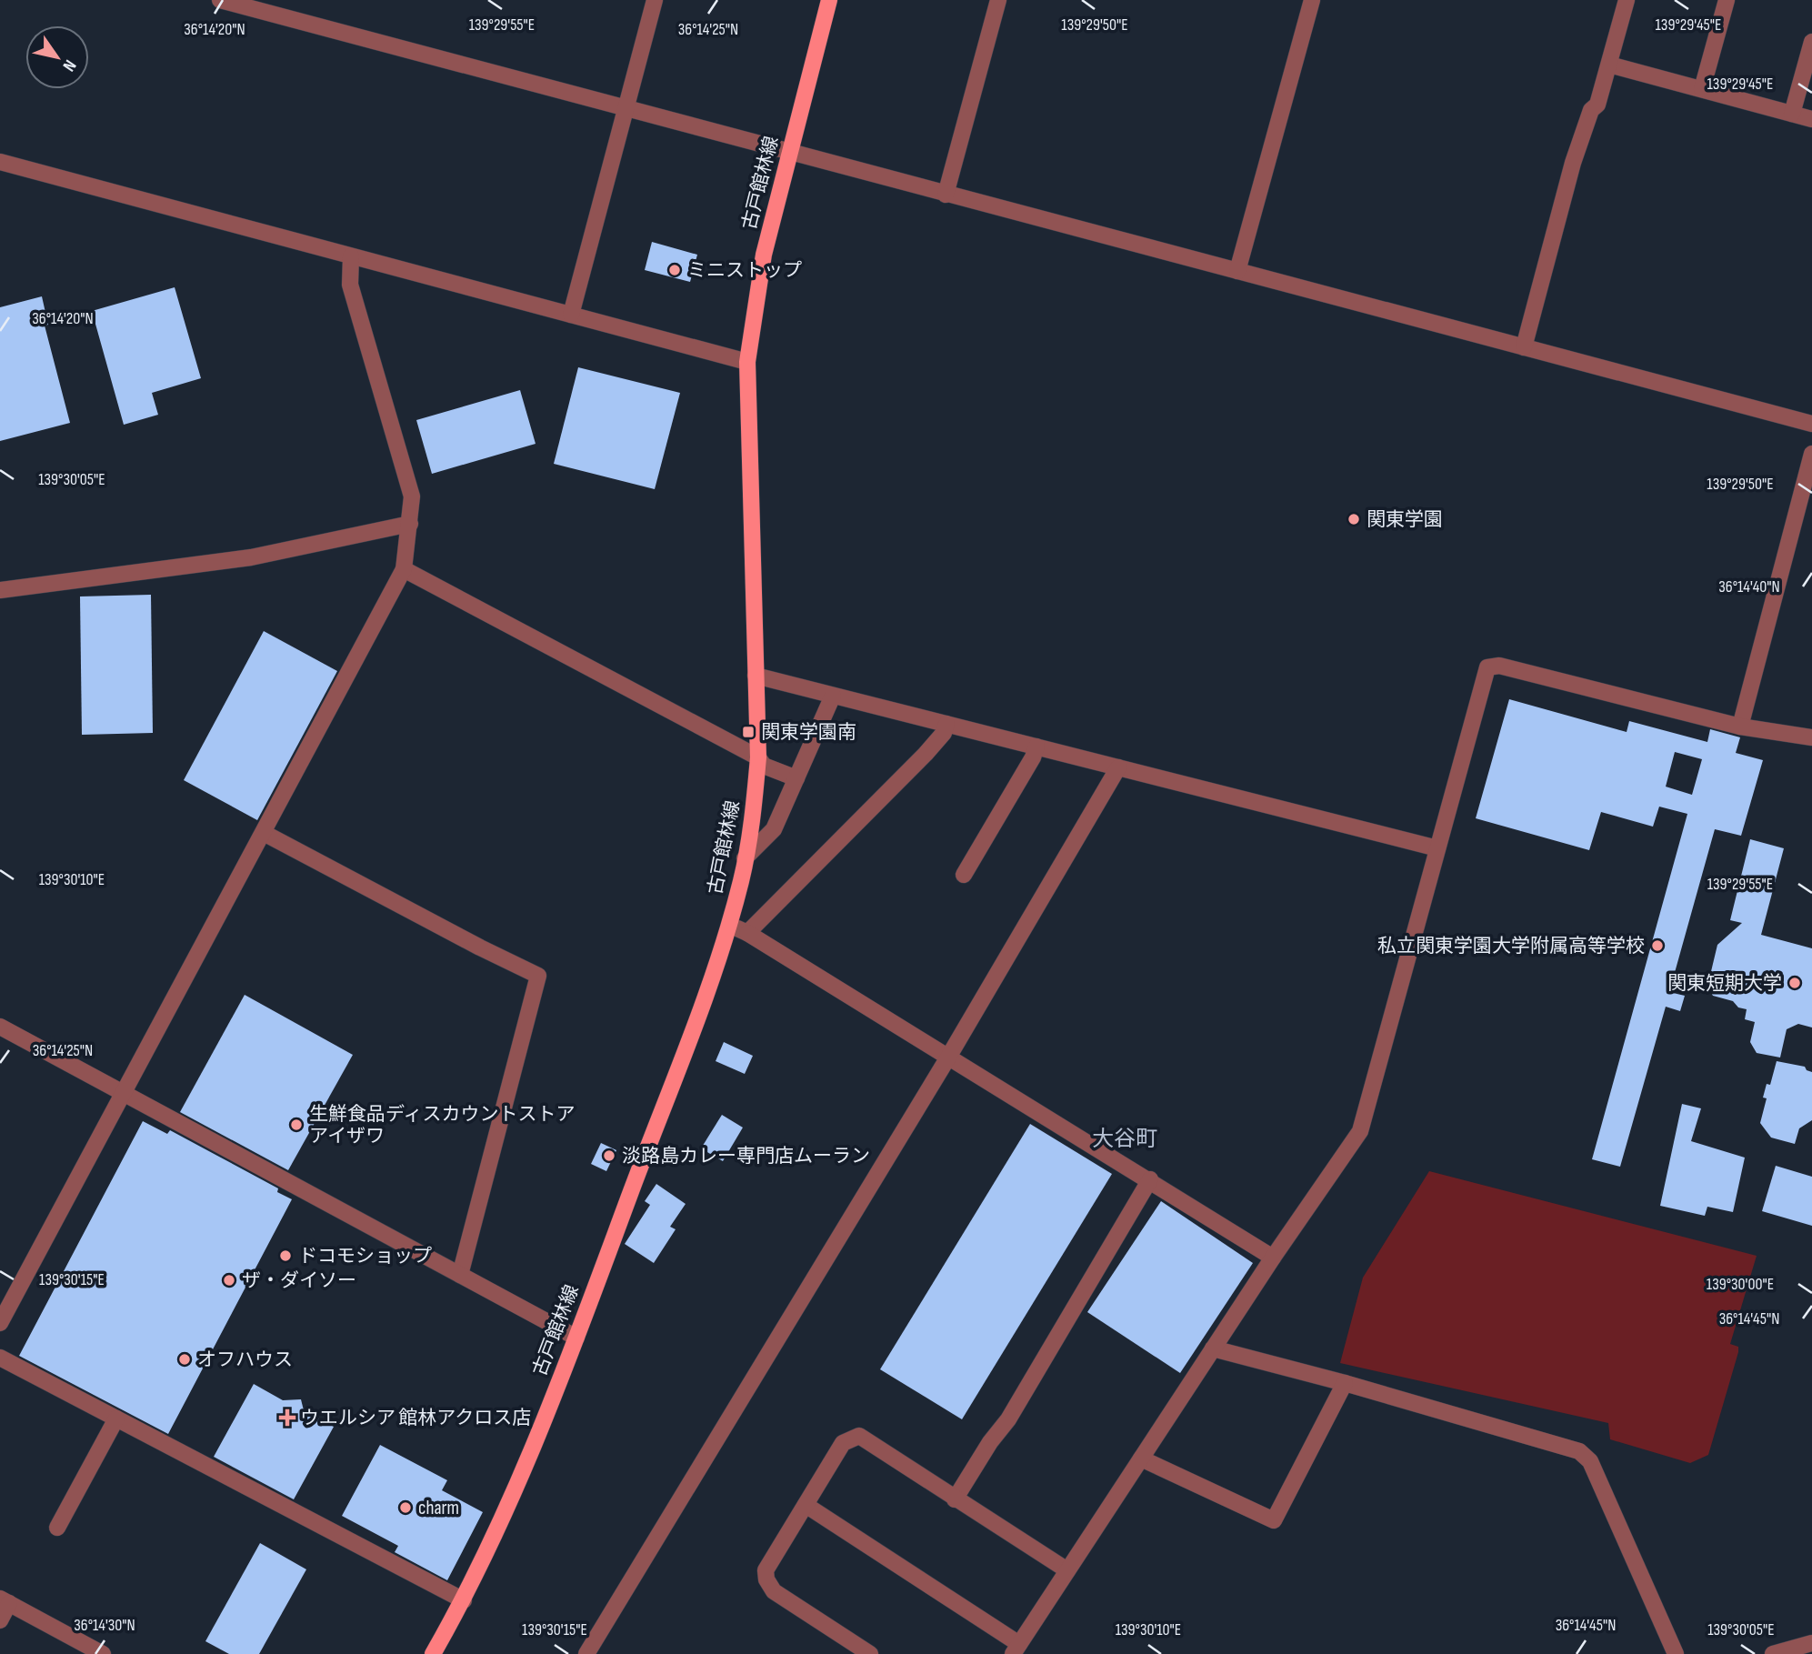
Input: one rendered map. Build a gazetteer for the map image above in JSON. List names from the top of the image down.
{
  "streets": {
    "main road": ["古戸館林線"]
  },
  "districts": ["大谷町"],
  "places": {
    "other": [
      "ミニストップ",
      "関東学園",
      "私立関東学園大学附属高等学校",
      "関東短期大学",
      "生鮮食品ディスカウントストア アイザワ",
      "淡路島カレー専門店ムーラン",
      "ドコモショップ",
      "ザ・ダイソー",
      "オフハウス",
      "charm"
    ],
    "transit": ["関東学園南"],
    "health": ["ウエルシア 館林アクロス店"]
  },
  "north": "bottom right",
  "coordinates": [
    "139°29'55\"E",
    "139°29'50\"E",
    "139°29'45\"E",
    "36°14'20\"N",
    "36°14'25\"N",
    "139°30'05\"E",
    "36°14'40\"N",
    "139°30'10\"E",
    "139°30'15\"E",
    "139°30'00\"E",
    "36°14'45\"N",
    "36°14'30\"N"
  ]
}
